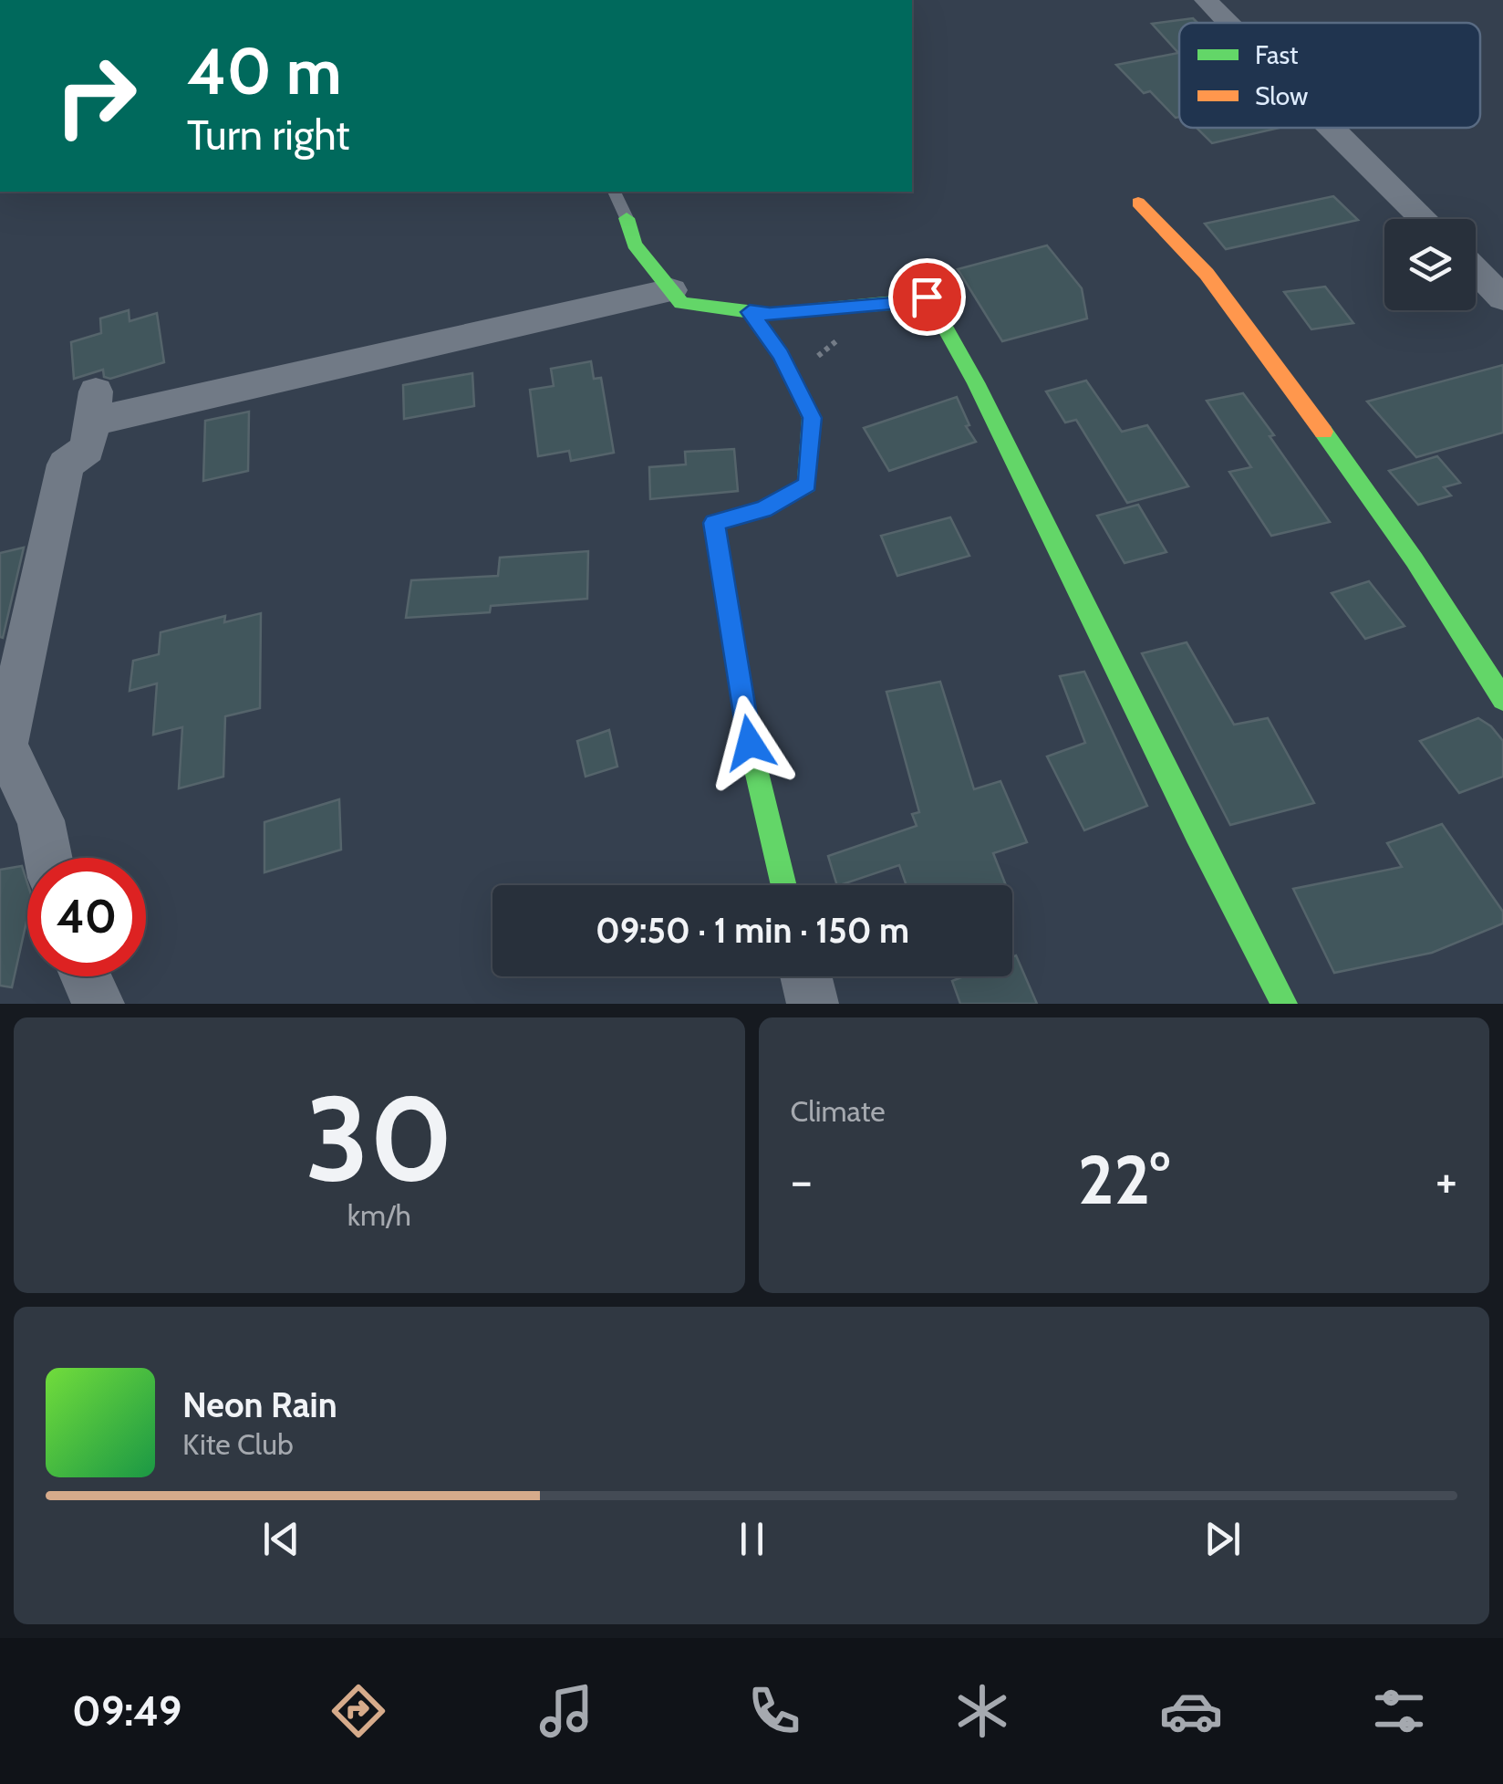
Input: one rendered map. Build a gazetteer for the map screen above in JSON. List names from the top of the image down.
{
  "legend": ["Fast", "Slow"],
  "page": {
    "turn": ["40 m", "Turn right"],
    "limit": "40",
    "trip": "09:50 · 1 min · 150 m",
    "tile": [
      ["30", "km/h"],
      "Climate"
    ],
    "heat": ["−", "22°", "+"],
    "song": ["Neon Rain", "Kite Club"],
    "tabs": "09:49"
  }
}
